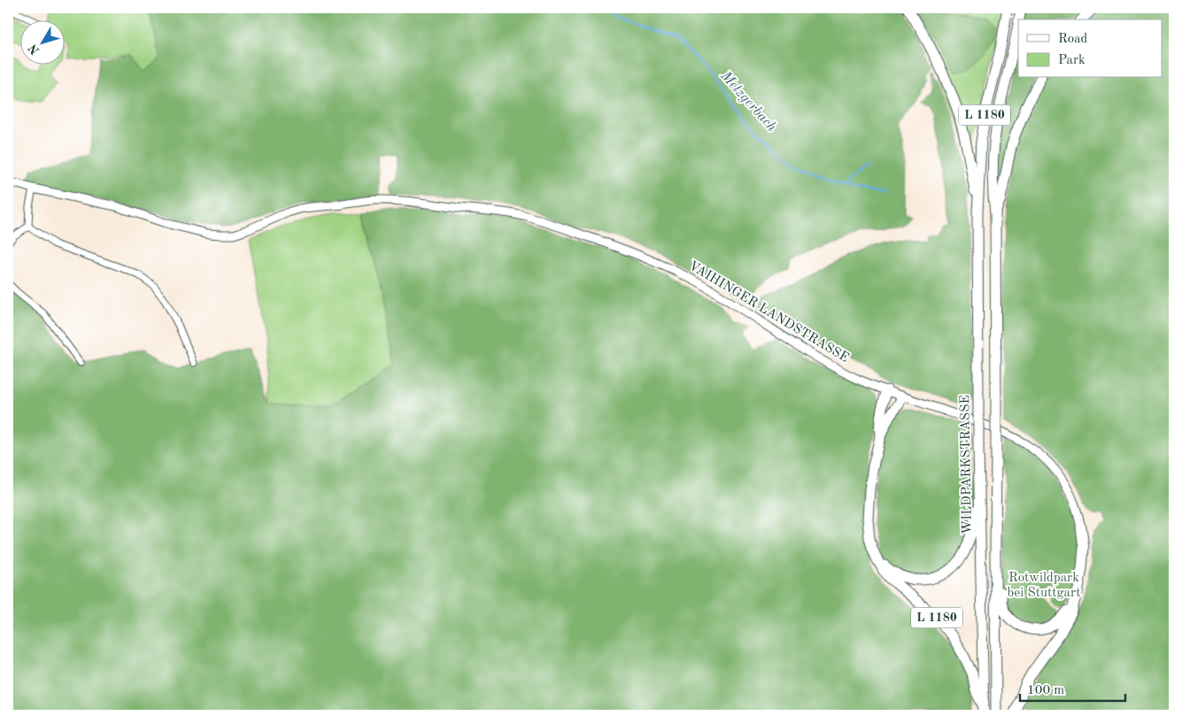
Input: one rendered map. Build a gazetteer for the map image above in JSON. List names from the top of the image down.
{
  "streets": {
    "highway": ["L 1180", "WILDPARKSTRASSE"],
    "street": ["VAIHINGER LANDSTRASSE"]
  },
  "crossings": [
    ["L 1180", "VAIHINGER LANDSTRASSE"],
    ["L 1180", "WILDPARKSTRASSE"]
  ],
  "water": ["Metzgerbach"],
  "parks": ["Rotwildpark bei Stuttgart"],
  "legend": ["Road", "Park"],
  "scale_bar": "100 m",
  "north": "bottom left"
}
